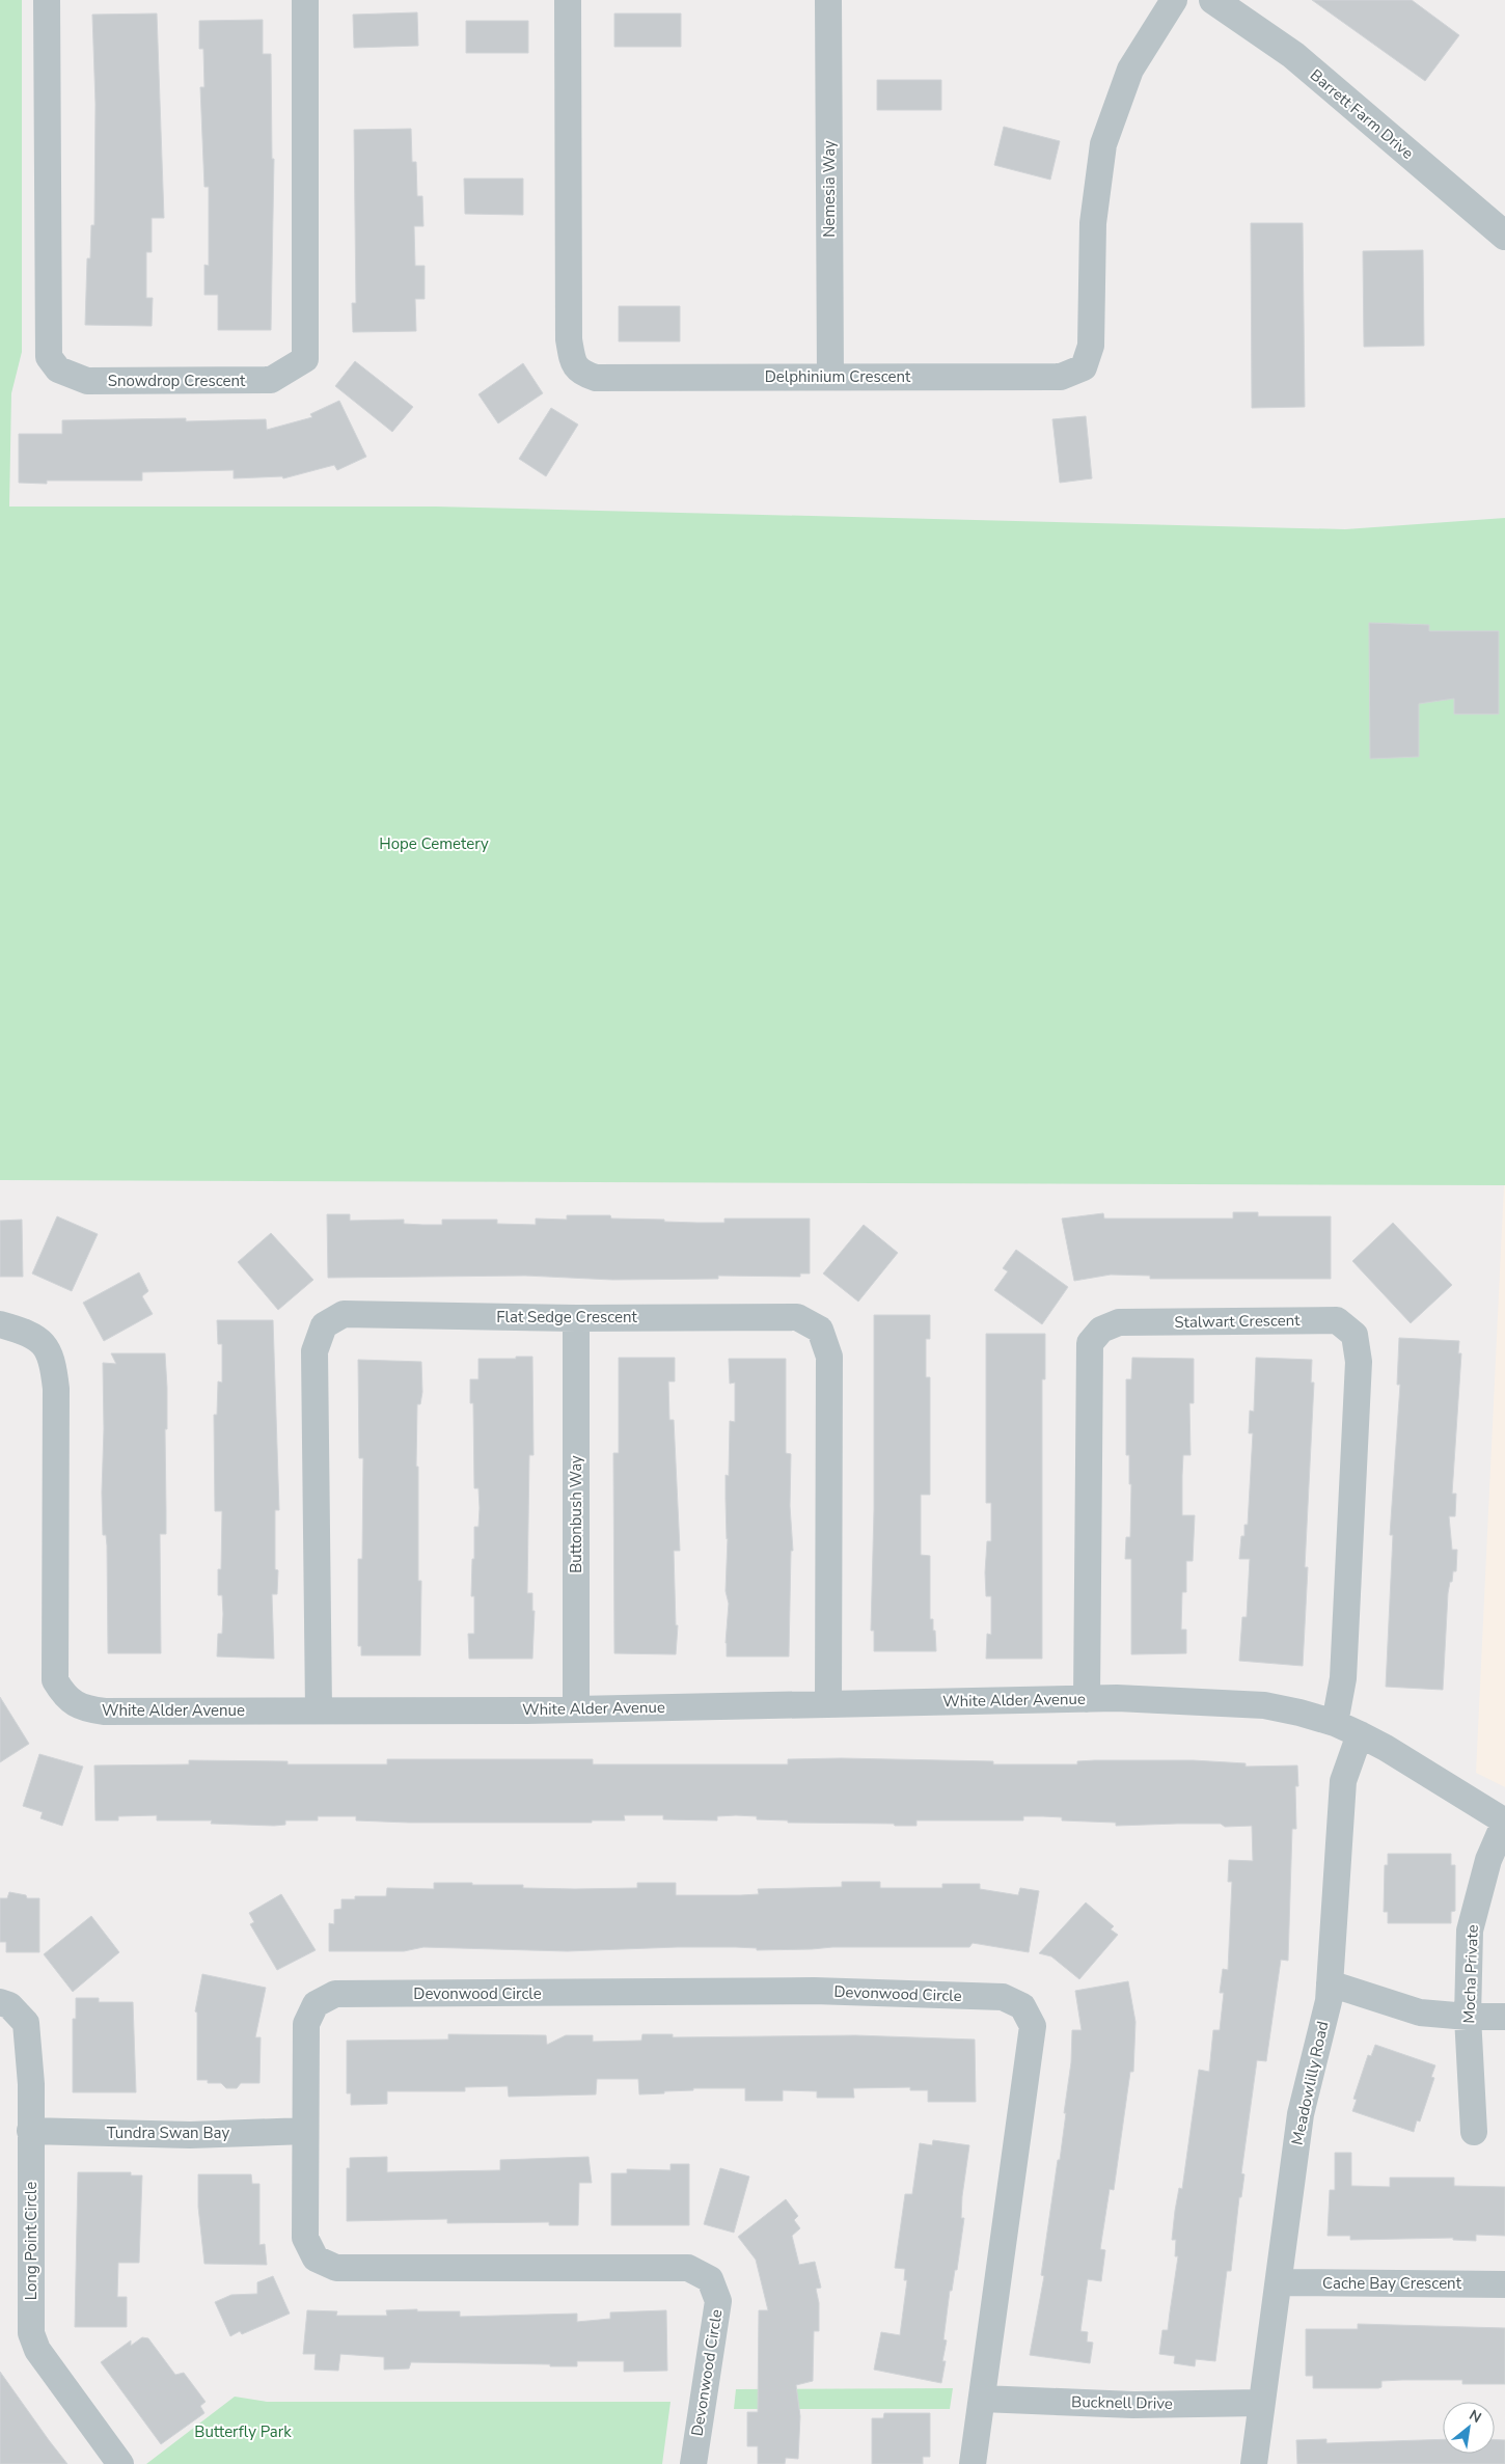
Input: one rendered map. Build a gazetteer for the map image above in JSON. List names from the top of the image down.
{
  "streets": {
    "street": [
      "Barrett Farm Drive",
      "Nemesia Way",
      "Delphinium Crescent",
      "Snowdrop Crescent",
      "Flat Sedge Crescent",
      "Stalwart Crescent",
      "Buttonbush Way",
      "White Alder Avenue",
      "Mocha Private",
      "Devonwood Circle",
      "Meadowlilly Road",
      "Tundra Swan Bay",
      "Long Point Circle",
      "Cache Bay Crescent",
      "Bucknell Drive"
    ]
  },
  "crossings": [
    ["Nemesia Way", "Delphinium Crescent"],
    ["Flat Sedge Crescent", "Buttonbush Way"],
    ["Flat Sedge Crescent", "White Alder Avenue"],
    ["Stalwart Crescent", "White Alder Avenue"],
    ["Buttonbush Way", "White Alder Avenue"],
    ["White Alder Avenue", "Mocha Private"],
    ["White Alder Avenue", "Meadowlilly Road"],
    ["Devonwood Circle", "Tundra Swan Bay"],
    ["Devonwood Circle", "Bucknell Drive"],
    ["Meadowlilly Road", "Cache Bay Crescent"],
    ["Meadowlilly Road", "Bucknell Drive"],
    ["Tundra Swan Bay", "Long Point Circle"]
  ],
  "parks": ["Hope Cemetery", "Butterfly Park"],
  "north": "top right"
}
